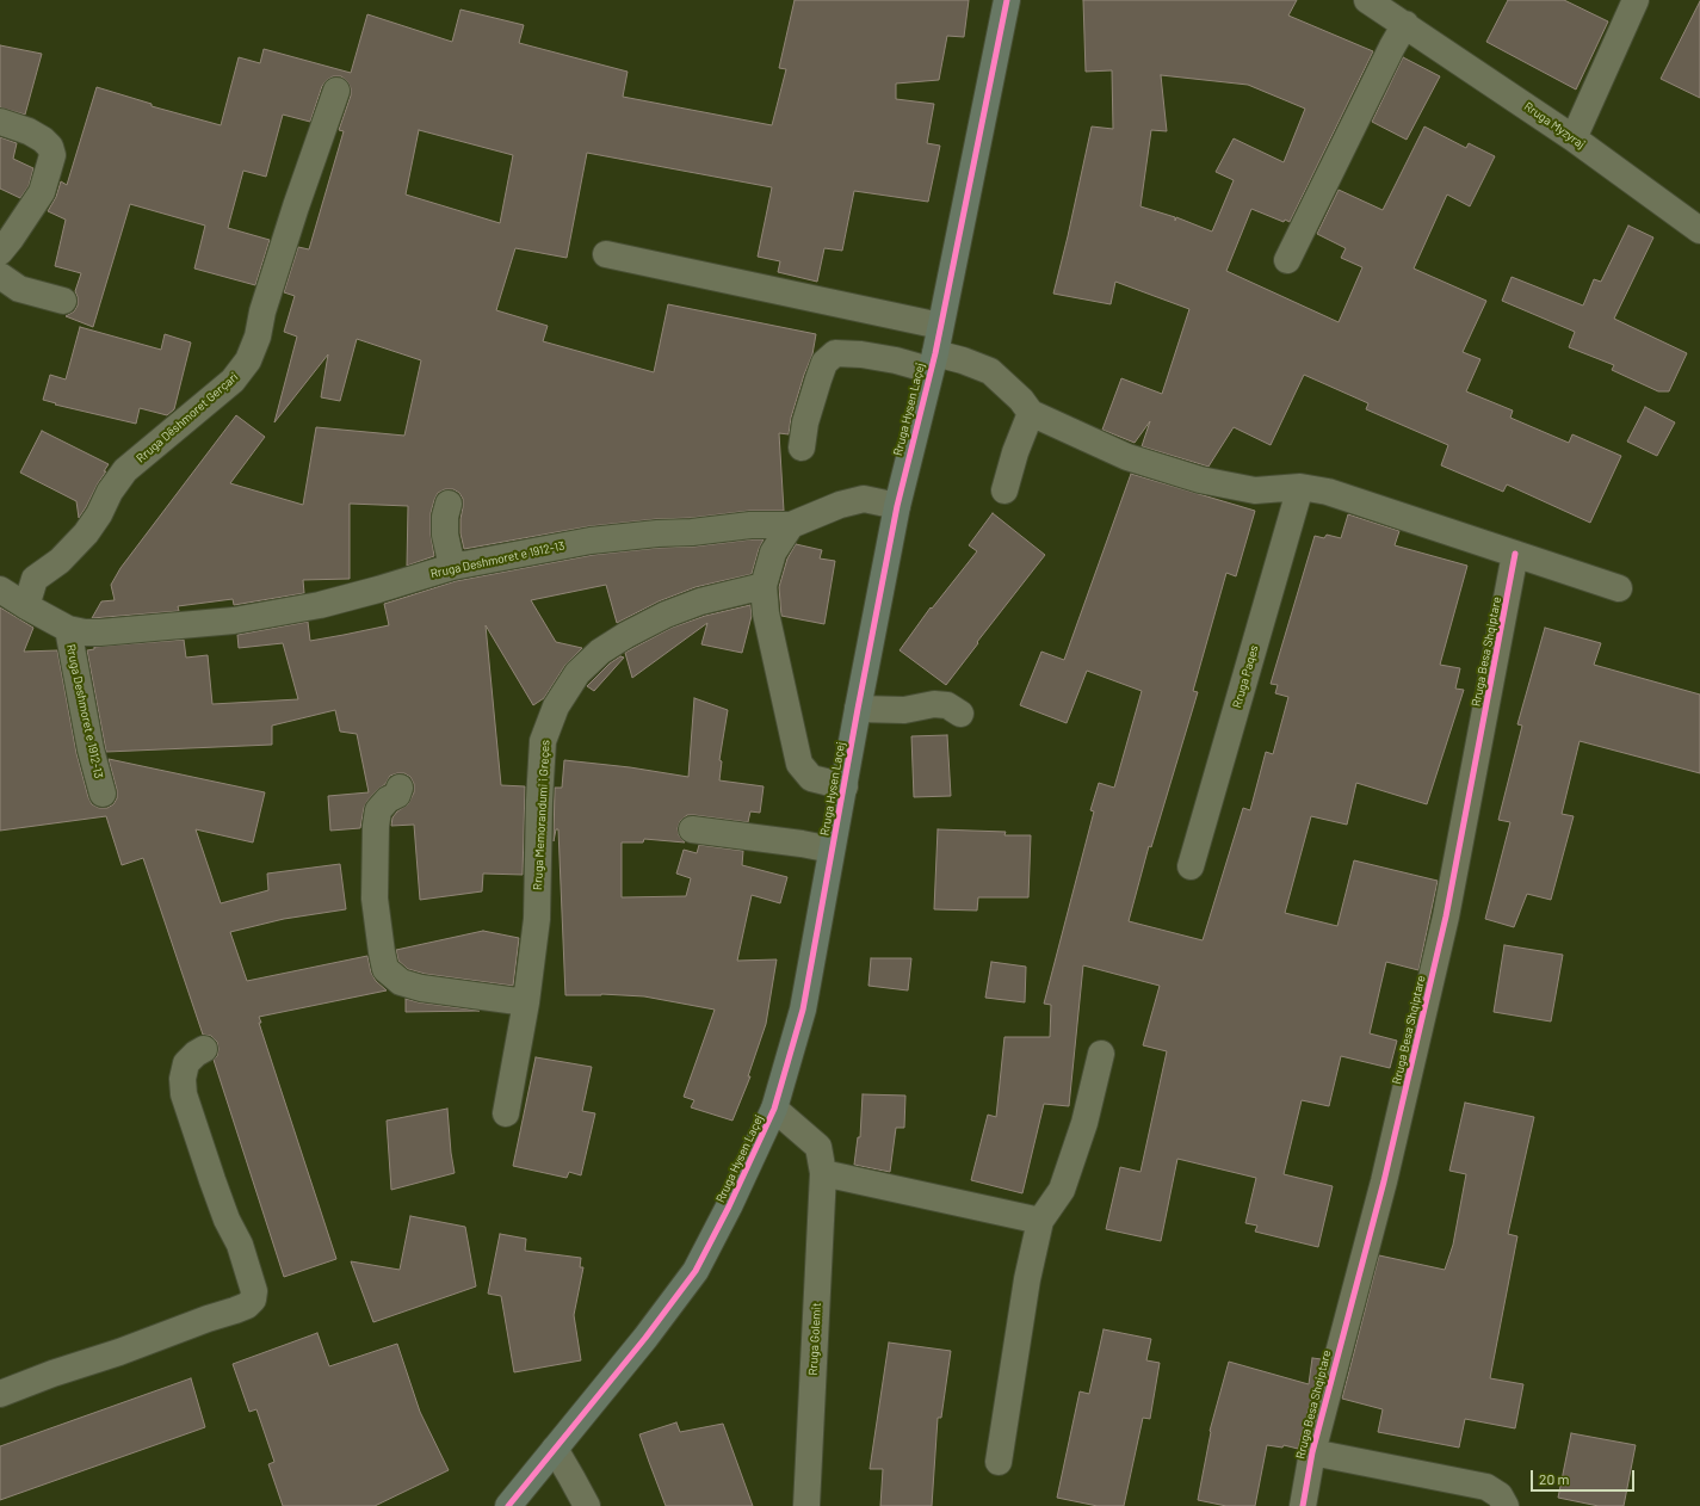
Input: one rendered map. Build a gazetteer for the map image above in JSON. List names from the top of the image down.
{
  "streets": {
    "main road": ["Rruga Hysen Laçej"],
    "street": [
      "Rruga Myzyraj",
      "Rruga Dëshmoret Gerçari",
      "Rruga Deshmoret e 1912-13",
      "Rruga Besa Shqiptare",
      "Rruga Paqes",
      "Rruga Memorandumi i Greçes",
      "Rruga Golemit"
    ]
  },
  "crossings": [
    ["Rruga Hysen Laçej", "Rruga Deshmoret e 1912-13"],
    ["Rruga Hysen Laçej", "Rruga Golemit"],
    ["Rruga Dëshmoret Gerçari", "Rruga Deshmoret e 1912-13"]
  ],
  "scale_bar": "20 m"
}
